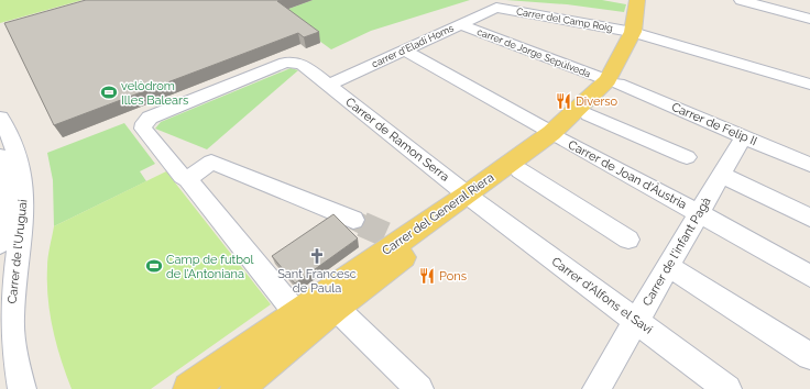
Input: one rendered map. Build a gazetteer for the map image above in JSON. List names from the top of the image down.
{
  "streets": {
    "main road": ["Carrer del General Riera"],
    "street": [
      "Carrer del Camp Roig",
      "carrer d'Eladi Homs",
      "carrer de Jorge Sepúlveda",
      "Carrer de Felip II",
      "Carrer de Ramon Serra",
      "Carrer de Joan d'Àustria",
      "Carrer de l'Uruguai",
      "Carrer de l'infant Pagà",
      "Carrer d'Alfons el Savi"
    ]
  },
  "crossings": [
    ["Carrer del Camp Roig", "carrer d'Eladi Homs"],
    ["Carrer del Camp Roig", "Carrer del General Riera"],
    ["carrer d'Eladi Homs", "carrer de Jorge Sepúlveda"],
    ["carrer d'Eladi Homs", "Carrer de Ramon Serra"],
    ["carrer d'Eladi Homs", "Carrer de Joan d'Àustria"],
    ["carrer de Jorge Sepúlveda", "Carrer de Felip II"],
    ["carrer de Jorge Sepúlveda", "Carrer del General Riera"],
    ["Carrer de Felip II", "Carrer del General Riera"],
    ["Carrer de Felip II", "Carrer de l'infant Pagà"],
    ["Carrer de Ramon Serra", "Carrer del General Riera"],
    ["Carrer de Ramon Serra", "Carrer d'Alfons el Savi"],
    ["Carrer de Joan d'Àustria", "Carrer del General Riera"],
    ["Carrer de Joan d'Àustria", "Carrer de l'infant Pagà"],
    ["Carrer del General Riera", "Carrer d'Alfons el Savi"],
    ["Carrer de l'infant Pagà", "Carrer d'Alfons el Savi"]
  ],
  "places": {
    "sports": ["velòdrom Illes Balears", "Camp de futbol de l’Antoniana"],
    "restaurant": ["Diverso", "Pons"],
    "church": ["Sant Francesc de Paula"]
  }
}
